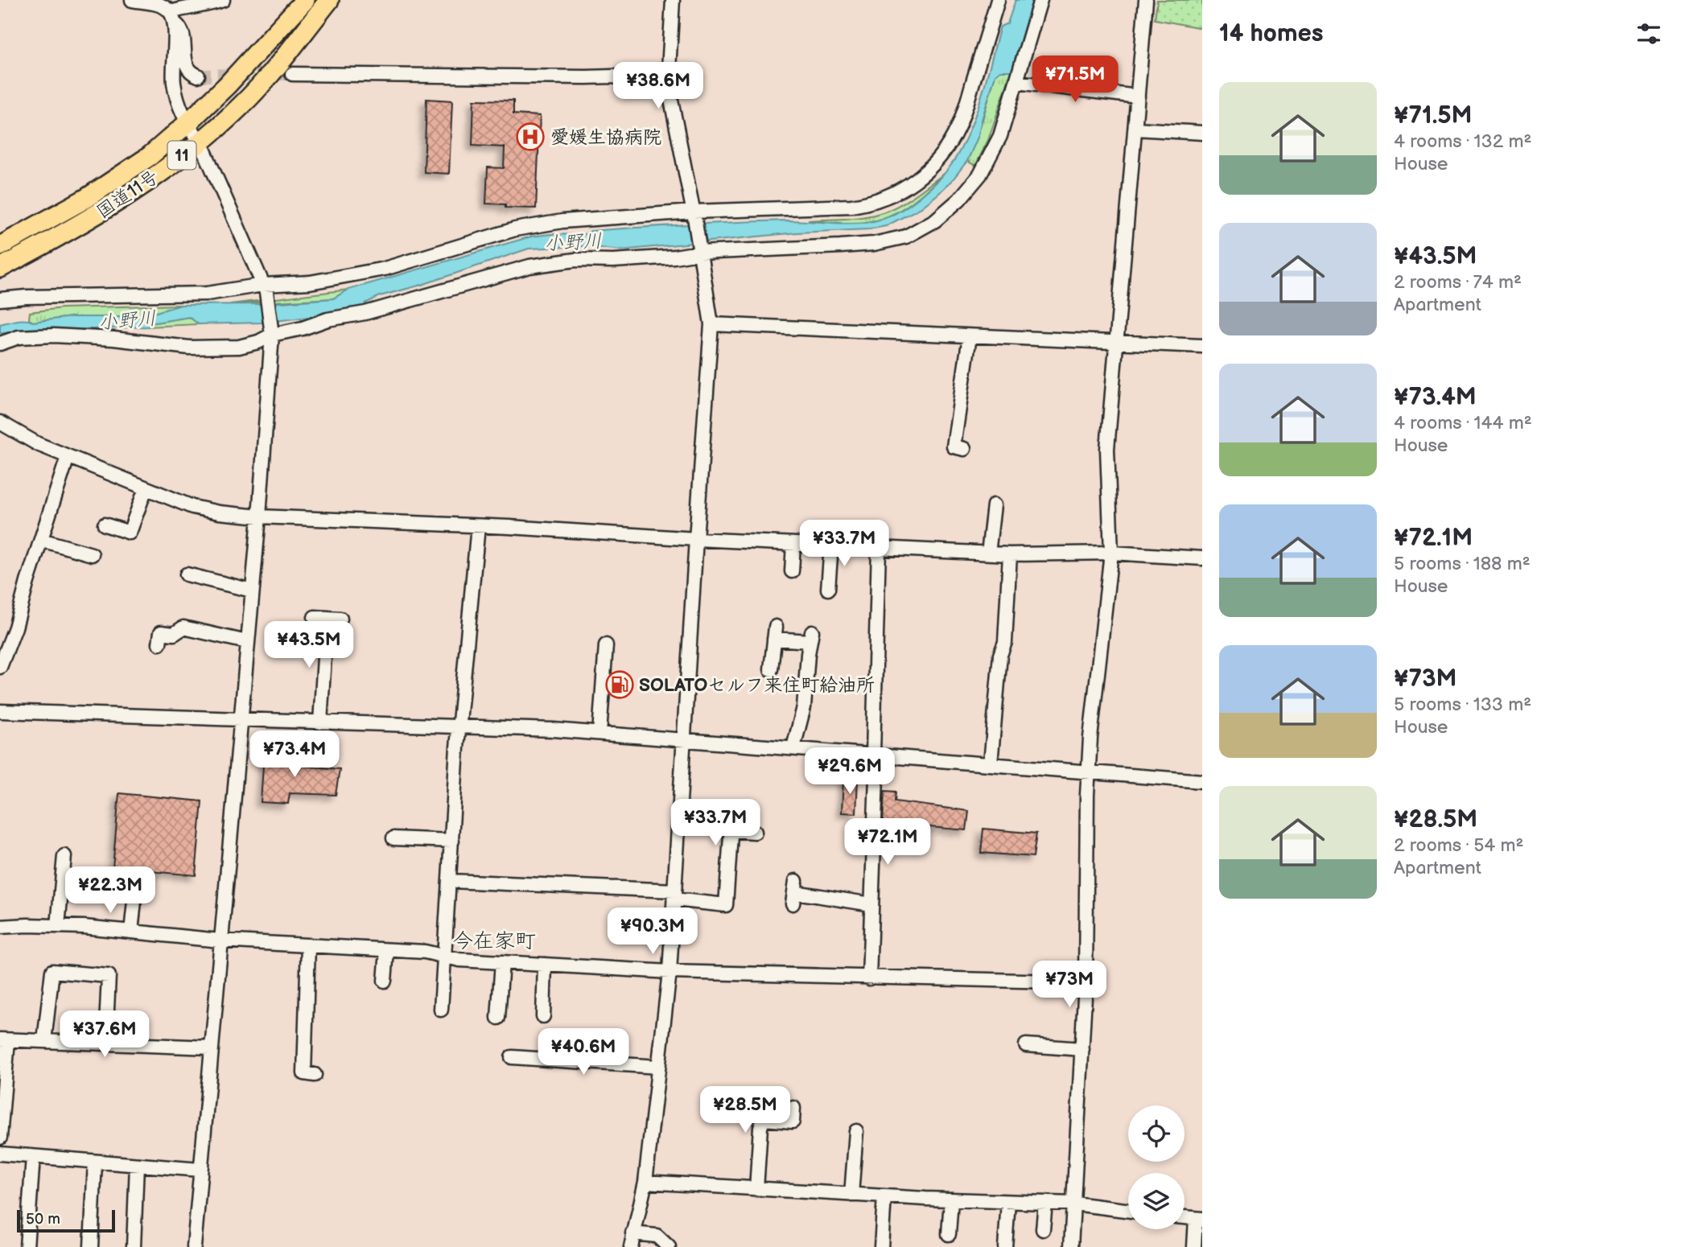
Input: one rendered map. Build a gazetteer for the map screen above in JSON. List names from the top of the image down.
{
  "streets": {
    "highway": ["11", "国道11号"]
  },
  "districts": ["今在家町"],
  "water": ["小野川"],
  "places": {
    "hospital": ["愛媛生協病院"],
    "fuel station": ["SOLATOセルフ来住町給油所"]
  },
  "scale_bar": "50 m",
  "page": {
    "heading": "14 homes",
    "price": [
      "¥71.5M",
      "¥38.6M",
      "¥33.7M",
      "¥43.5M",
      "¥73.4M",
      "¥29.6M",
      "¥33.7M",
      "¥72.1M",
      "¥22.3M",
      "¥90.3M",
      "¥73M",
      "¥37.6M",
      "¥40.6M",
      "¥28.5M"
    ],
    "list": [
      {
        "name": "¥71.5M",
        "note": "4 rooms · 132 m² · House"
      },
      {
        "name": "¥43.5M",
        "note": "2 rooms · 74 m² · Apartment"
      },
      {
        "name": "¥73.4M",
        "note": "4 rooms · 144 m² · House"
      },
      {
        "name": "¥72.1M",
        "note": "5 rooms · 188 m² · House"
      },
      {
        "name": "¥73M",
        "note": "5 rooms · 133 m² · House"
      },
      {
        "name": "¥28.5M",
        "note": "2 rooms · 54 m² · Apartment"
      }
    ],
    "scale": "50 m"
  }
}
